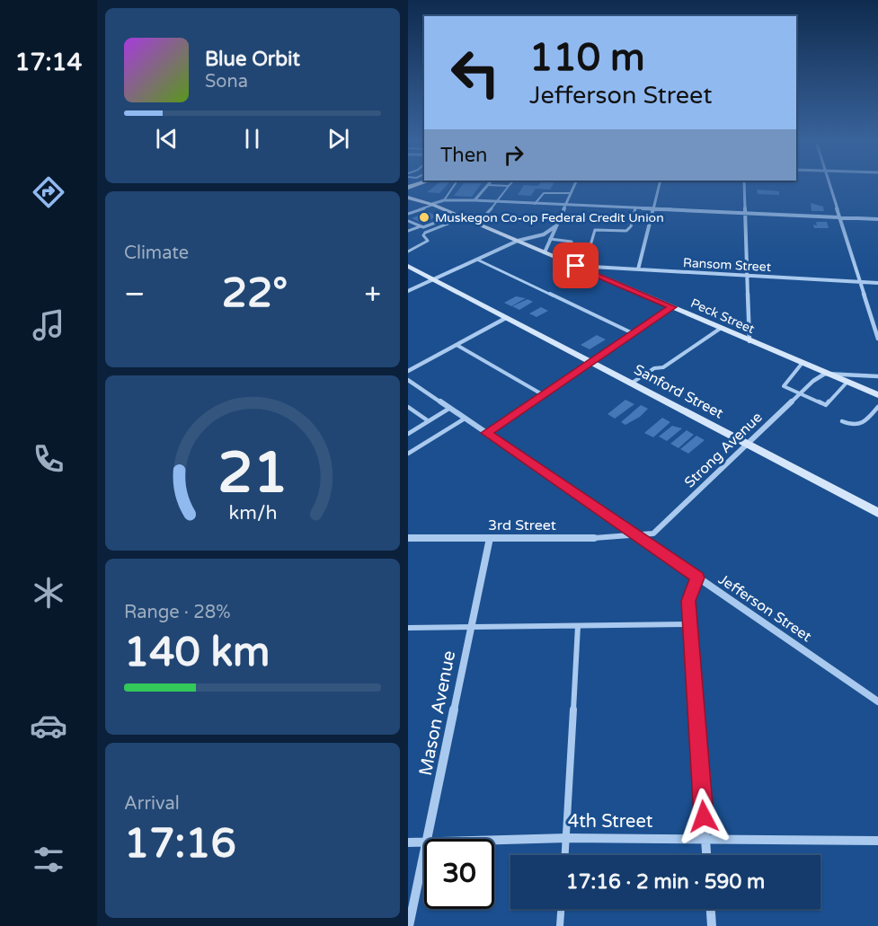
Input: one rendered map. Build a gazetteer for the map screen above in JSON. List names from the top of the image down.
{
  "streets": {
    "street": [
      "Ransom Street",
      "Peck Street",
      "Sanford Street",
      "Strong Avenue",
      "3rd Street",
      "Jefferson Street",
      "Mason Avenue",
      "4th Street"
    ]
  },
  "crossings": [
    ["Ransom Street", "Peck Street"],
    ["Peck Street", "Strong Avenue"],
    ["Sanford Street", "Strong Avenue"],
    ["Strong Avenue", "3rd Street"],
    ["Strong Avenue", "Jefferson Street"],
    ["3rd Street", "Jefferson Street"],
    ["3rd Street", "Mason Avenue"]
  ],
  "places": ["Muskegon Co-op Federal Credit Union"],
  "page": {
    "tabs": "17:14",
    "turn": ["110 m", "Jefferson Street"],
    "song": ["Blue Orbit", "Sona"],
    "then": "Then",
    "tile": [
      "Climate",
      ["Range · 28%", "140 km"],
      ["Arrival", "17:16"]
    ],
    "heat": ["−", "22°", "+"],
    "limit": "30",
    "trip": "17:16 · 2 min · 590 m",
    "gauge": ["21", "km/h"]
  }
}
